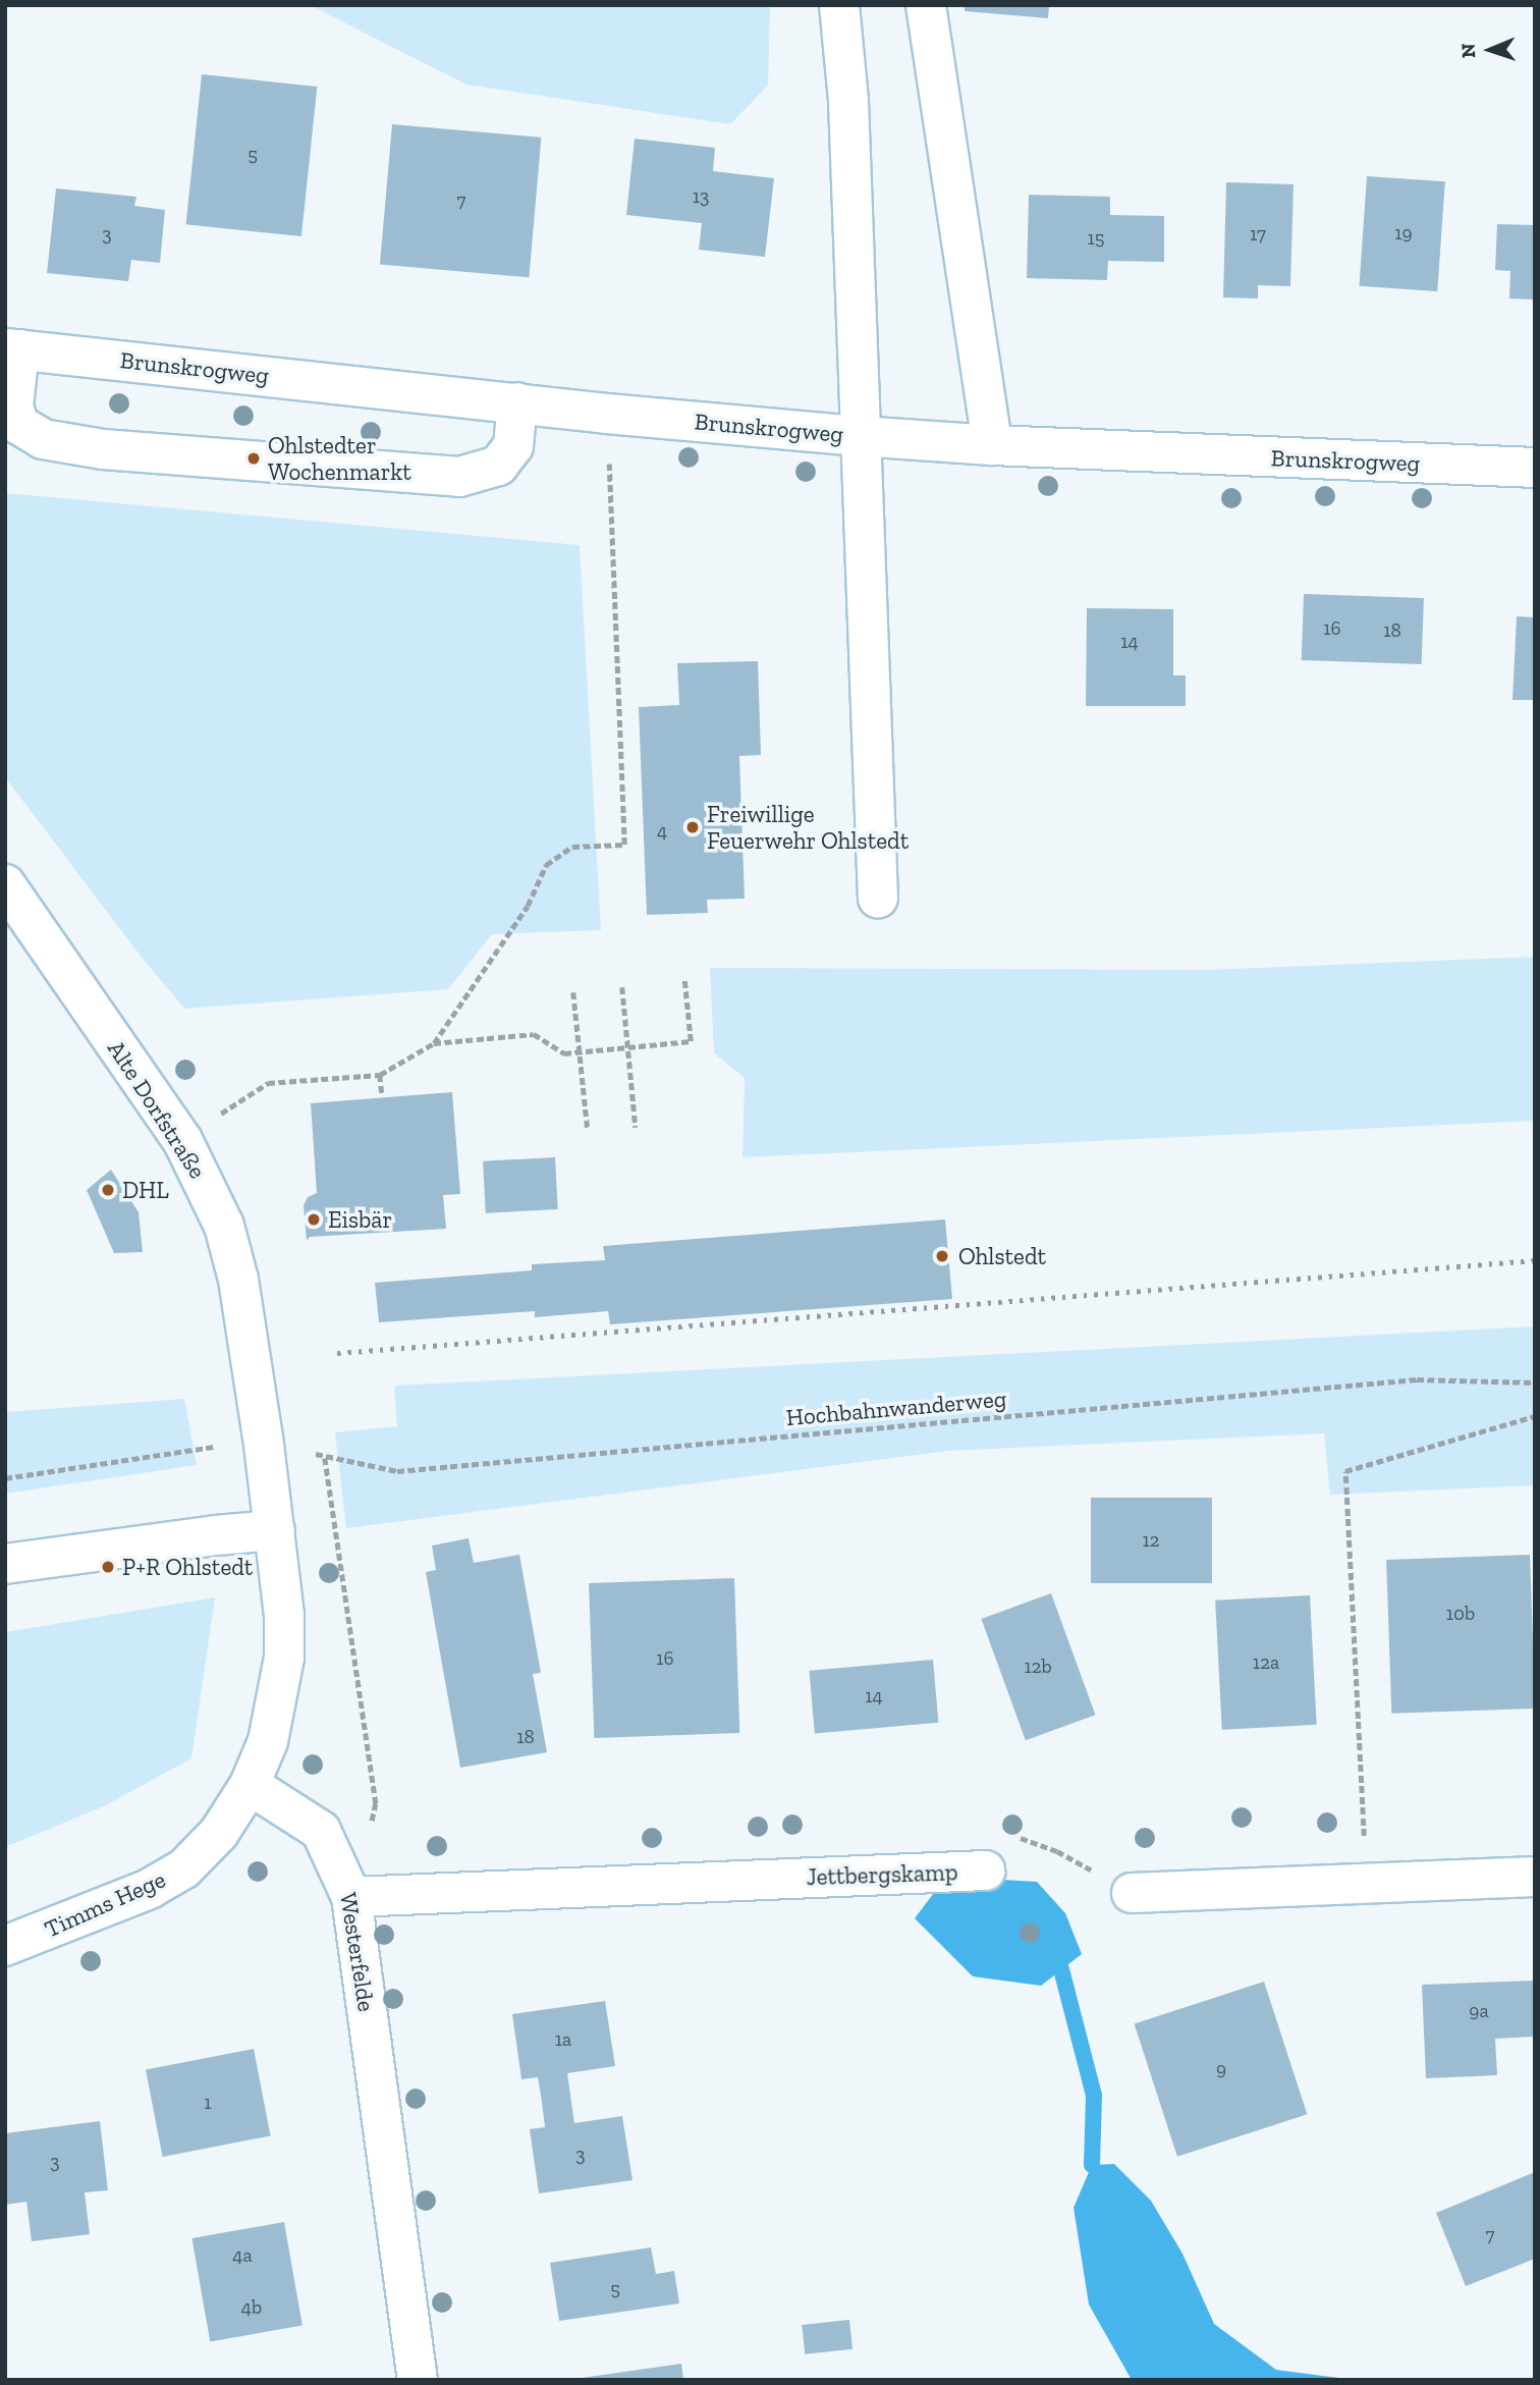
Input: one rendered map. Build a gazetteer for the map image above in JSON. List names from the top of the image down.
{
  "streets": {
    "street": [
      "Brunskrogweg",
      "Alte Dorfstraße",
      "Jettbergskamp",
      "Timms Hege",
      "Westerfelde"
    ],
    "path": ["Hochbahnwanderweg"]
  },
  "crossings": [
    ["Alte Dorfstraße", "Hochbahnwanderweg"],
    ["Jettbergskamp", "Westerfelde"],
    ["Timms Hege", "Westerfelde"]
  ],
  "places": [
    "Ohlstedter Wochenmarkt",
    "Freiwillige Feuerwehr Ohlstedt",
    "DHL",
    "Eisbär",
    "Ohlstedt",
    "P+R Ohlstedt"
  ],
  "house_numbers": [
    "5",
    "13",
    "7",
    "19",
    "3",
    "17",
    "15",
    "16",
    "18",
    "14",
    "4",
    "12",
    "10b",
    "16",
    "12a",
    "12b",
    "14",
    "18",
    "9a",
    "1a",
    "9",
    "1",
    "3",
    "3",
    "7",
    "4a",
    "5",
    "4b"
  ],
  "north": "left"
}
